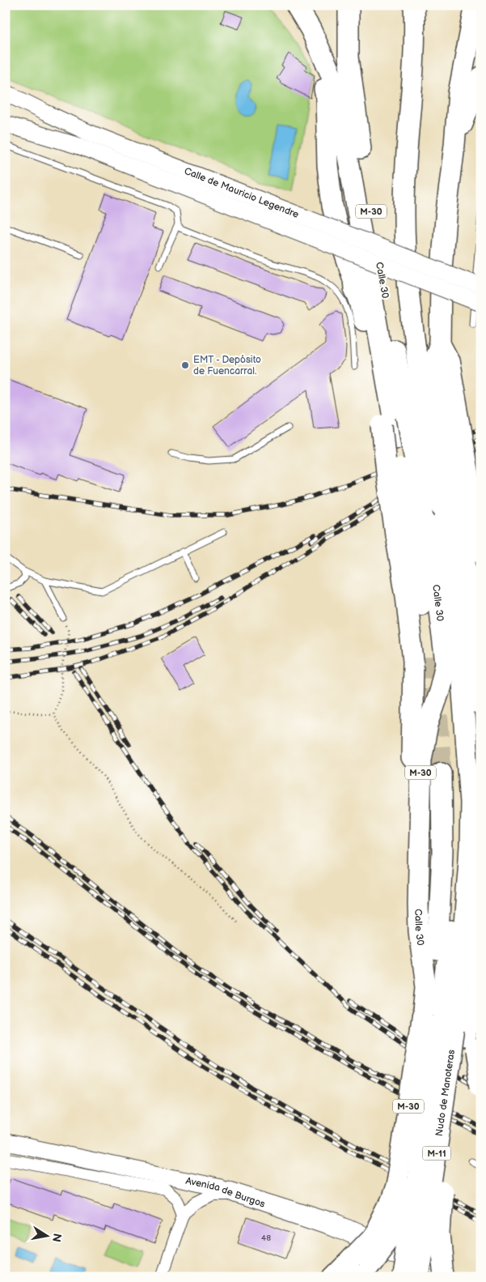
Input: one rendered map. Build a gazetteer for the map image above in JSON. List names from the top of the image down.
{
  "streets": {
    "highway": [
      "M-30",
      "Calle 30",
      "Nudo de Manoteras",
      "M-11"
    ],
    "street": ["Calle de Mauricio Legendre", "Avenida de Burgos"]
  },
  "crossings": [
    ["M-30", "Calle 30"],
    ["Calle 30", "Nudo de Manoteras"],
    ["Nudo de Manoteras", "Avenida de Burgos"]
  ],
  "places": ["EMT - Depósito de Fuencarral."],
  "house_numbers": ["48"],
  "north": "right"
}
